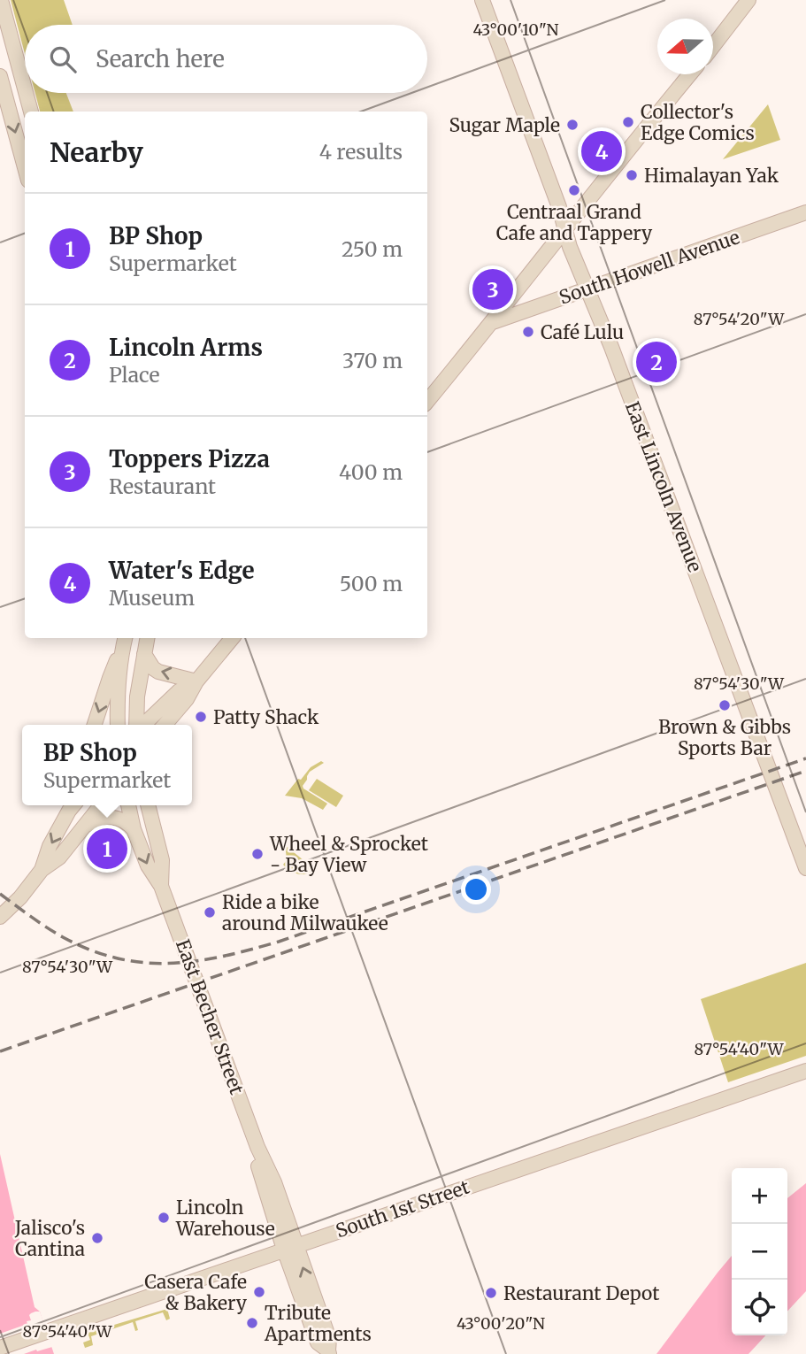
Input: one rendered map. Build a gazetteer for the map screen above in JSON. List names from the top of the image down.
{
  "streets": {
    "main road": [
      "South Howell Avenue",
      "East Lincoln Avenue",
      "East Becher Street",
      "South 1st Street"
    ]
  },
  "crossings": [
    ["South Howell Avenue", "East Lincoln Avenue"],
    ["East Becher Street", "South 1st Street"]
  ],
  "places": [
    "Collector's Edge Comics",
    "Sugar Maple",
    "Himalayan Yak",
    "Centraal Grand Cafe and Tappery",
    "Café Lulu",
    "Brown & Gibbs Sports Bar",
    "Patty Shack",
    "Wheel & Sprocket - Bay View",
    "Ride a bike around Milwaukee",
    "Lincoln Warehouse",
    "Jalisco's Cantina",
    "Casera Cafe & Bakery",
    "Restaurant Depot",
    "Tribute Apartments"
  ],
  "north": "left",
  "page": {
    "search": "Search here",
    "heading": ["Nearby", "4 results"],
    "pins": [
      "4",
      "3",
      "2",
      "1"
    ],
    "list": [
      {
        "mark": "1",
        "name": "BP Shop",
        "note": "Supermarket",
        "value": "250 m"
      },
      {
        "mark": "2",
        "name": "Lincoln Arms",
        "note": "Place",
        "value": "370 m"
      },
      {
        "mark": "3",
        "name": "Toppers Pizza",
        "note": "Restaurant",
        "value": "400 m"
      },
      {
        "mark": "4",
        "name": "Water's Edge",
        "note": "Museum",
        "value": "500 m"
      }
    ],
    "popup": ["BP Shop", "Supermarket"],
    "map_buttons": ["+", "−"]
  },
  "coordinates": [
    "43°00'10\"N",
    "87°54'20\"W",
    "87°54'30\"W",
    "87°54'40\"W",
    "43°00'20\"N"
  ]
}
